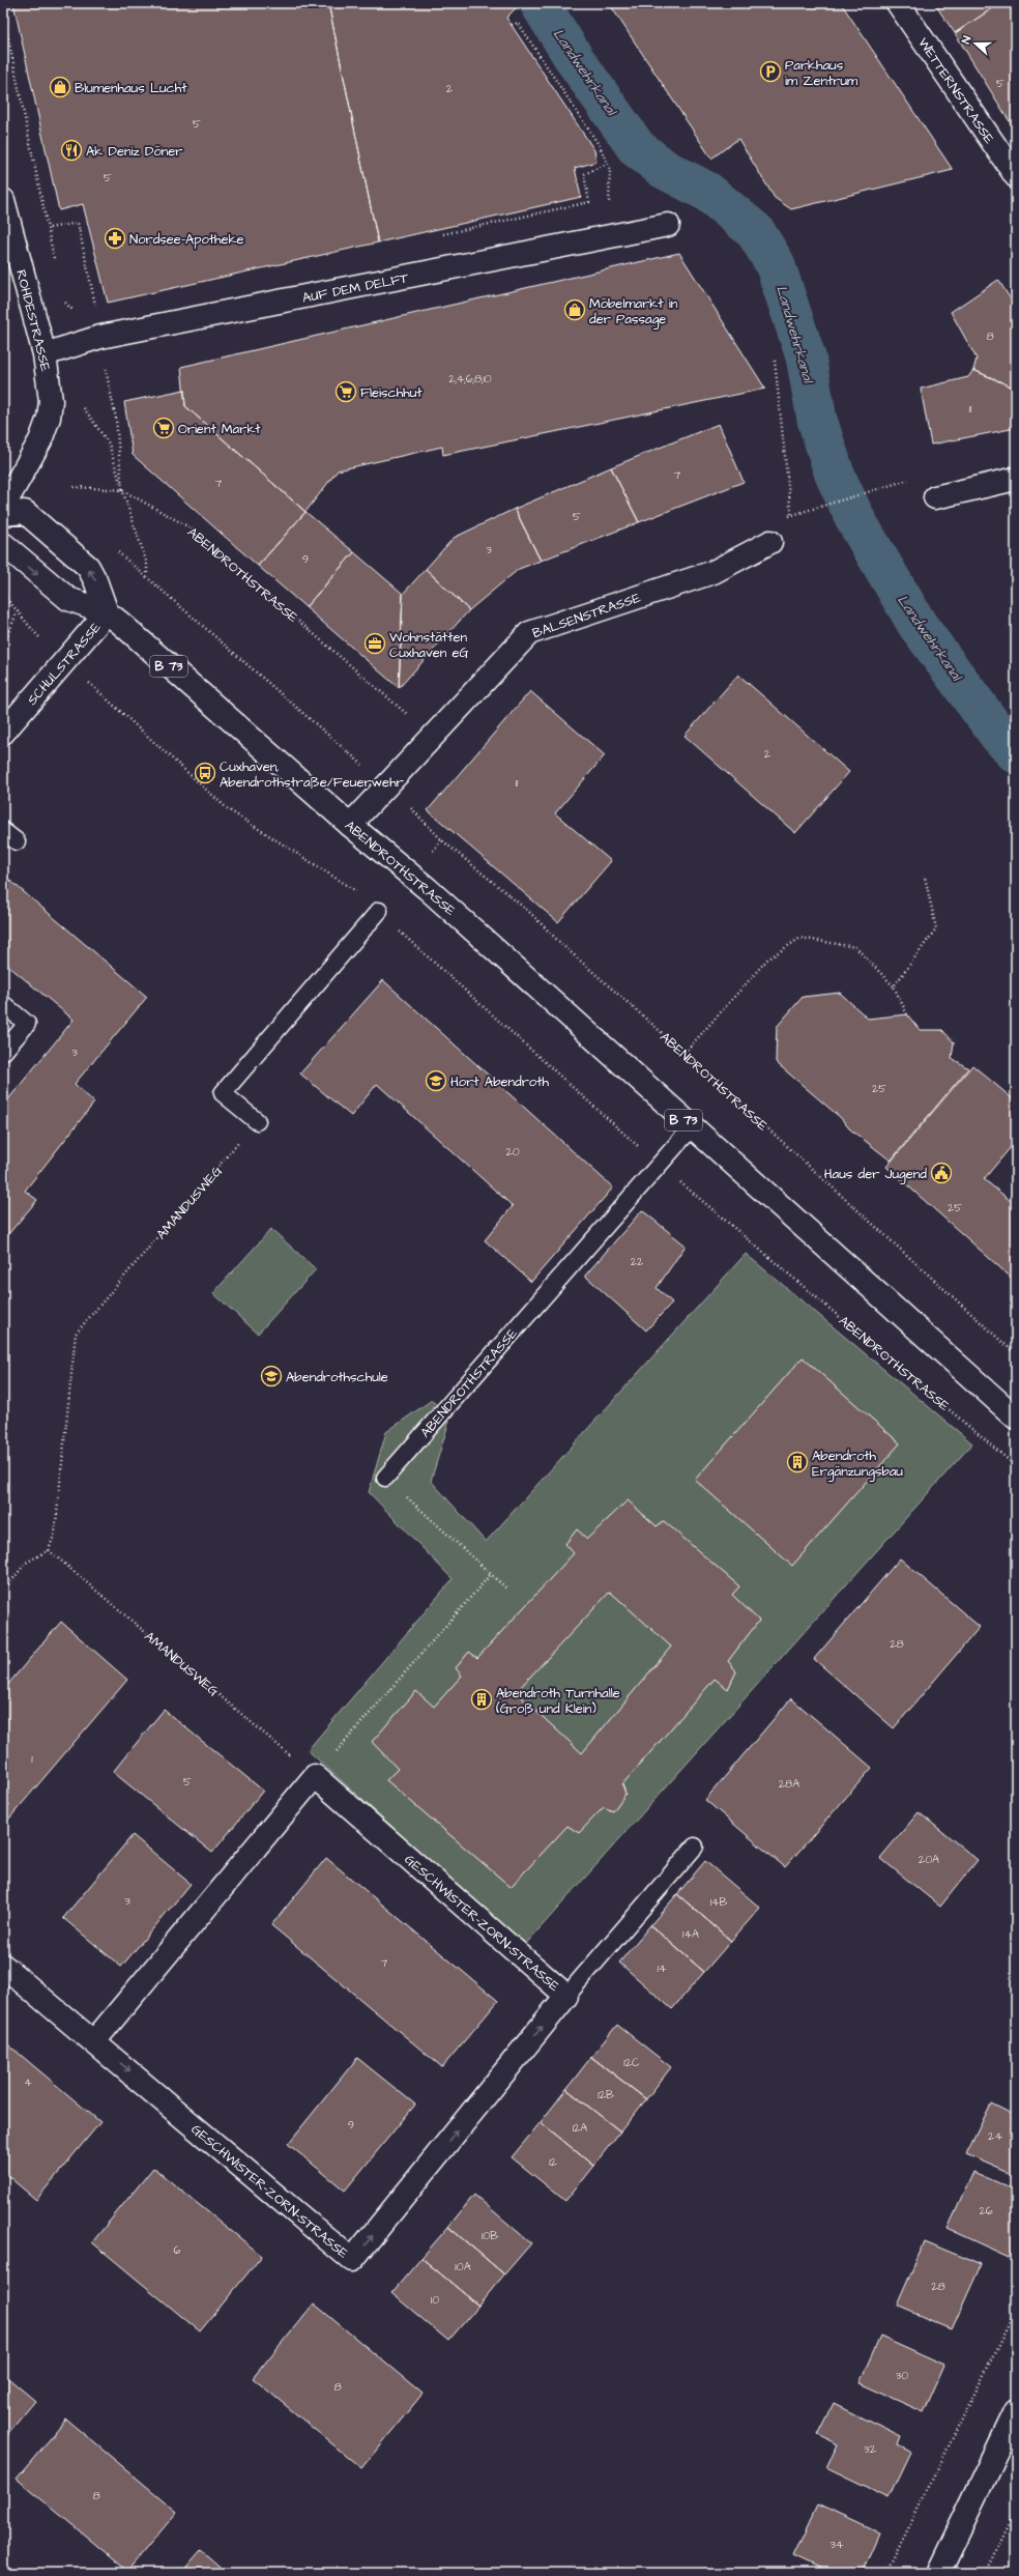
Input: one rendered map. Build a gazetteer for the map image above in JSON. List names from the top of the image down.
{
  "streets": {
    "street": [
      "WETTERNSTRASSE",
      "AUF DEM DELFT",
      "ROHDESTRASSE",
      "ABENDROTHSTRASSE",
      "BALSENSTRASSE",
      "SCHULSTRASSE",
      "B 73",
      "GESCHWISTER-ZORN-STRASSE"
    ],
    "path": ["AMANDUSWEG"]
  },
  "crossings": [
    ["AUF DEM DELFT", "ROHDESTRASSE"],
    ["ABENDROTHSTRASSE", "BALSENSTRASSE"],
    ["ABENDROTHSTRASSE", "SCHULSTRASSE"],
    ["AMANDUSWEG", "GESCHWISTER-ZORN-STRASSE"]
  ],
  "water": ["Landwehrkanal"],
  "places": {
    "parking": ["Parkhaus im Zentrum"],
    "shop": ["Blumenhaus Lucht", "Möbelmarkt in der Passage"],
    "restaurant": ["Ak Deniz Döner"],
    "pharmacy": ["Nordsee-Apotheke"],
    "supermarket": ["Fleischhut", "Orient Markt"],
    "office": ["Wohnstätten Cuxhaven eG"],
    "bus stop": ["Cuxhaven, Abendrothstraße/Feuerwehr"],
    "school or university": ["Hort Abendroth", "Abendrothschule"],
    "public building": ["Haus der Jugend"],
    "building": ["Abendroth Ergänzungsbau", "Abendroth Turnhalle (Groß und Klein)"]
  },
  "house_numbers": [
    "5",
    "2",
    "5",
    "5",
    "8",
    "2;4;6;8;10",
    "11",
    "7",
    "7",
    "5",
    "3",
    "9",
    "2",
    "11",
    "3",
    "25",
    "20",
    "25",
    "22",
    "28",
    "1",
    "5",
    "28A",
    "20A",
    "3",
    "14B",
    "14A",
    "7",
    "14",
    "12C",
    "4",
    "12B",
    "9",
    "12A",
    "24",
    "12",
    "26",
    "10B",
    "6",
    "10A",
    "28",
    "10",
    "30",
    "8",
    "32",
    "8",
    "34"
  ],
  "north": "left"
}
